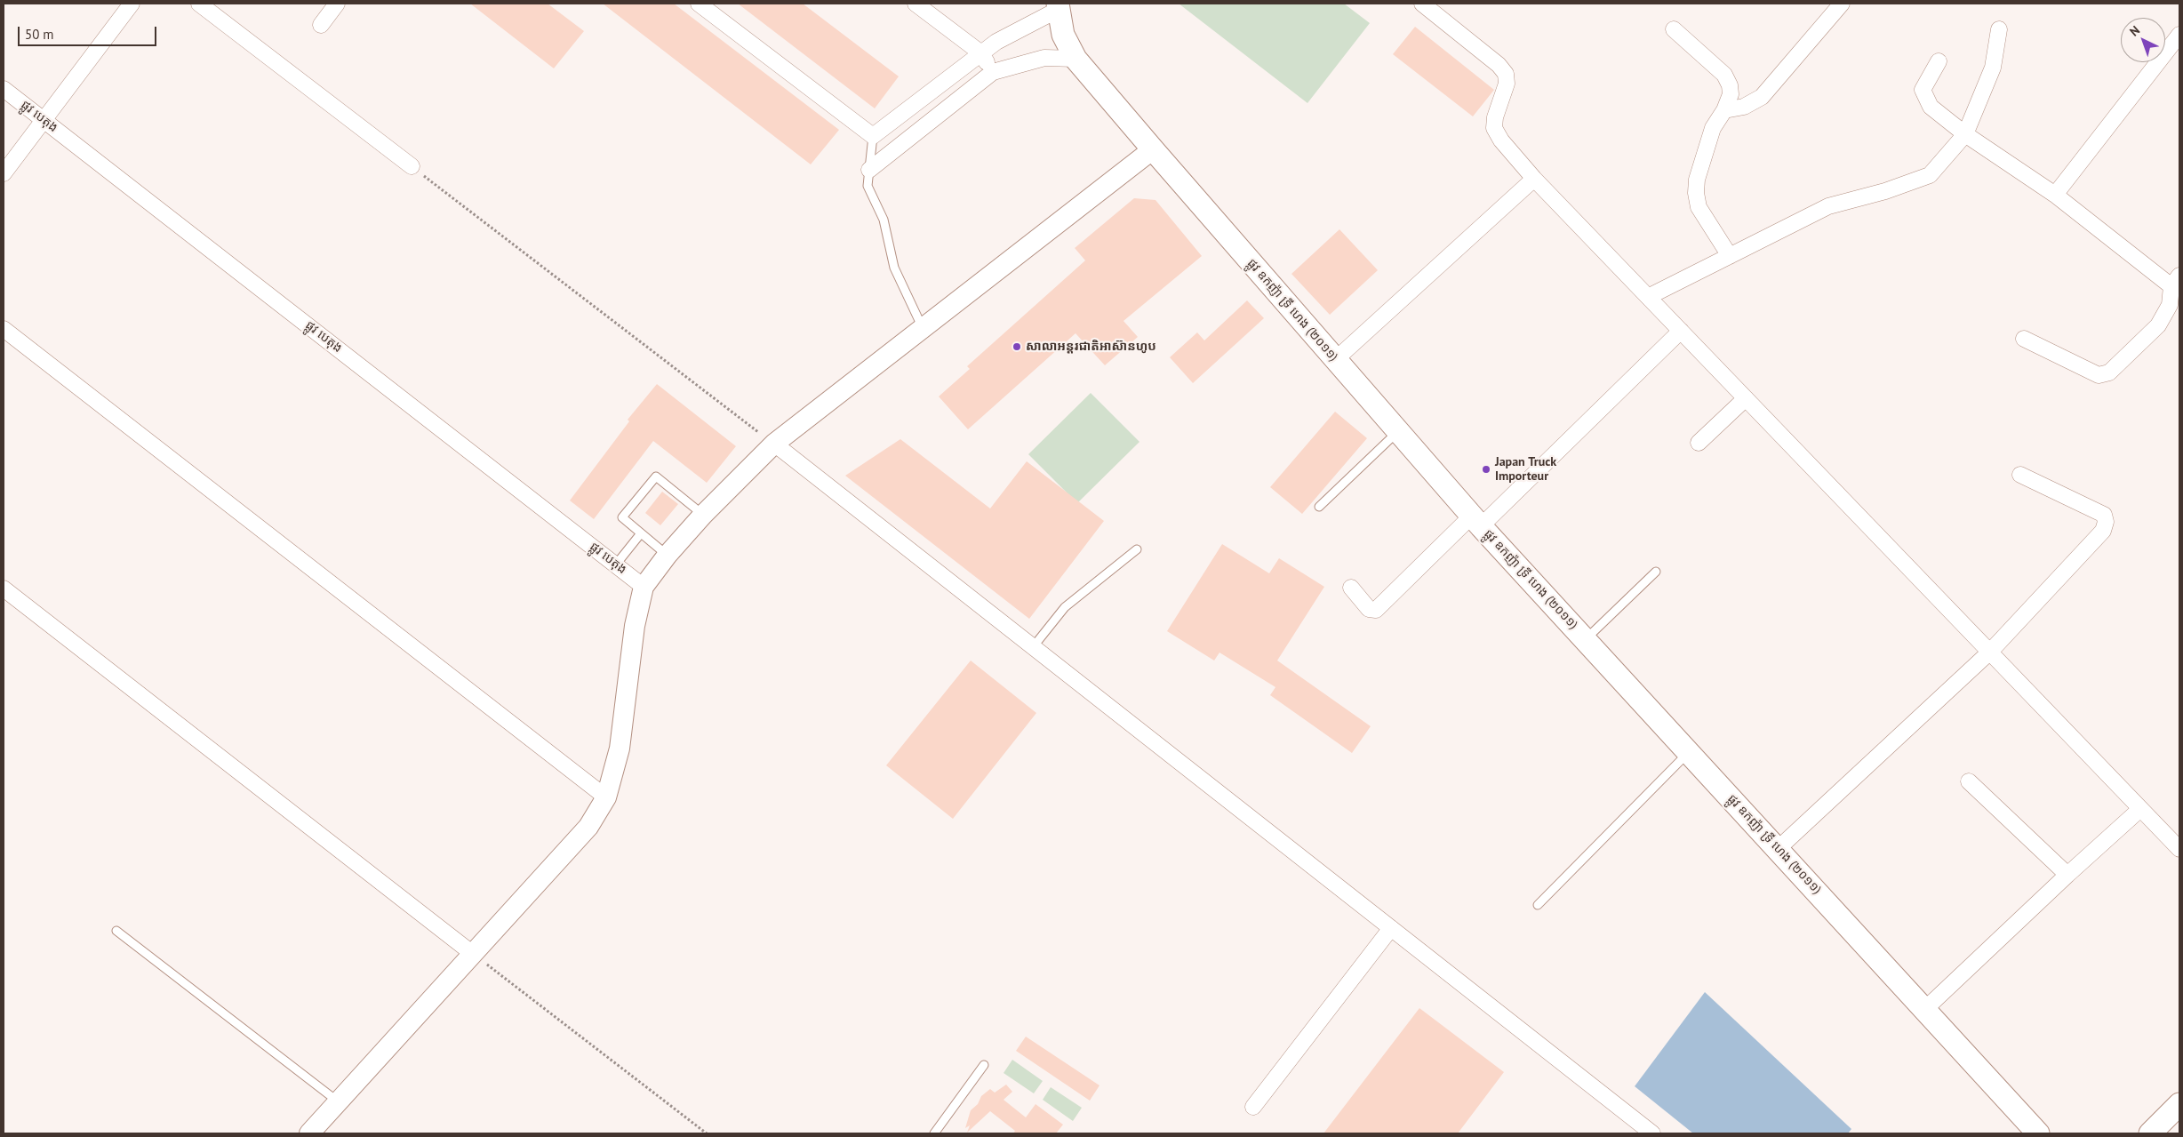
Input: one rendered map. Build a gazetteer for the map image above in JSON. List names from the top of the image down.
{
  "streets": {
    "main road": ["ផ្លូវ ឧកញ៉ា ទ្រី ហេង (២០១១)"],
    "street": ["ផ្លូវ បេតុង"]
  },
  "places": ["សាលាអន្ដរជាតិអាស៊ានហូប", "Japan Truck Importeur"],
  "scale_bar": "50 m",
  "north": "top left"
}
